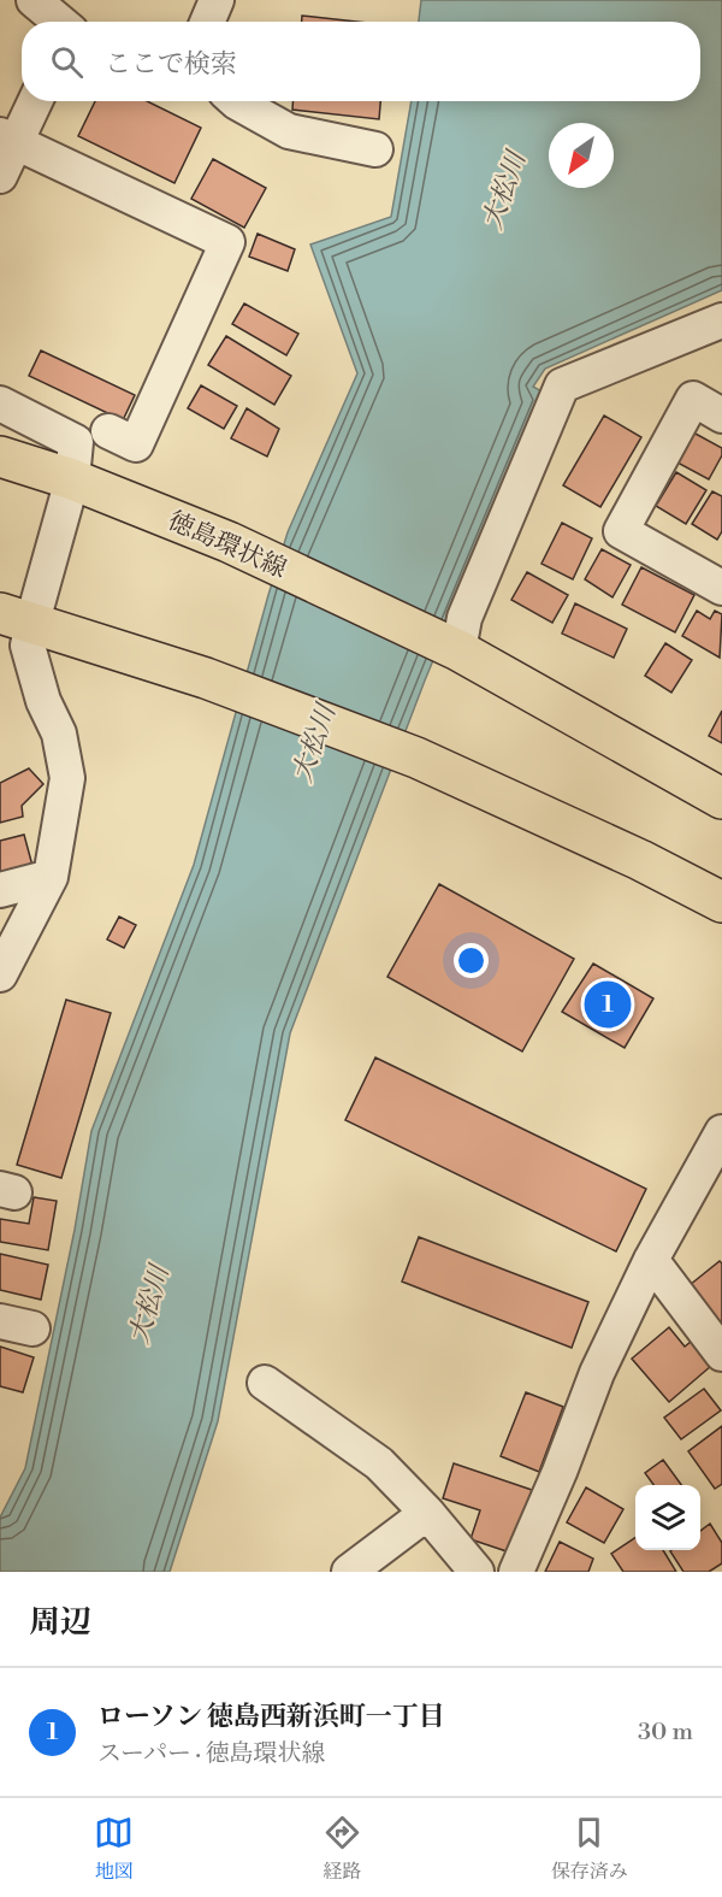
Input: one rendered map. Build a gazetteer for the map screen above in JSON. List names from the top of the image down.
{
  "streets": {
    "main road": ["徳島環状線"]
  },
  "water": ["大松川"],
  "north": "bottom left",
  "page": {
    "search": "ここで検索",
    "pins": "1",
    "heading": "周辺",
    "list": [
      {
        "mark": "1",
        "name": "ローソン 徳島西新浜町一丁目",
        "note": "スーパー · 徳島環状線",
        "value": "30 m"
      }
    ],
    "nav": ["地図", "経路", "保存済み"]
  }
}
